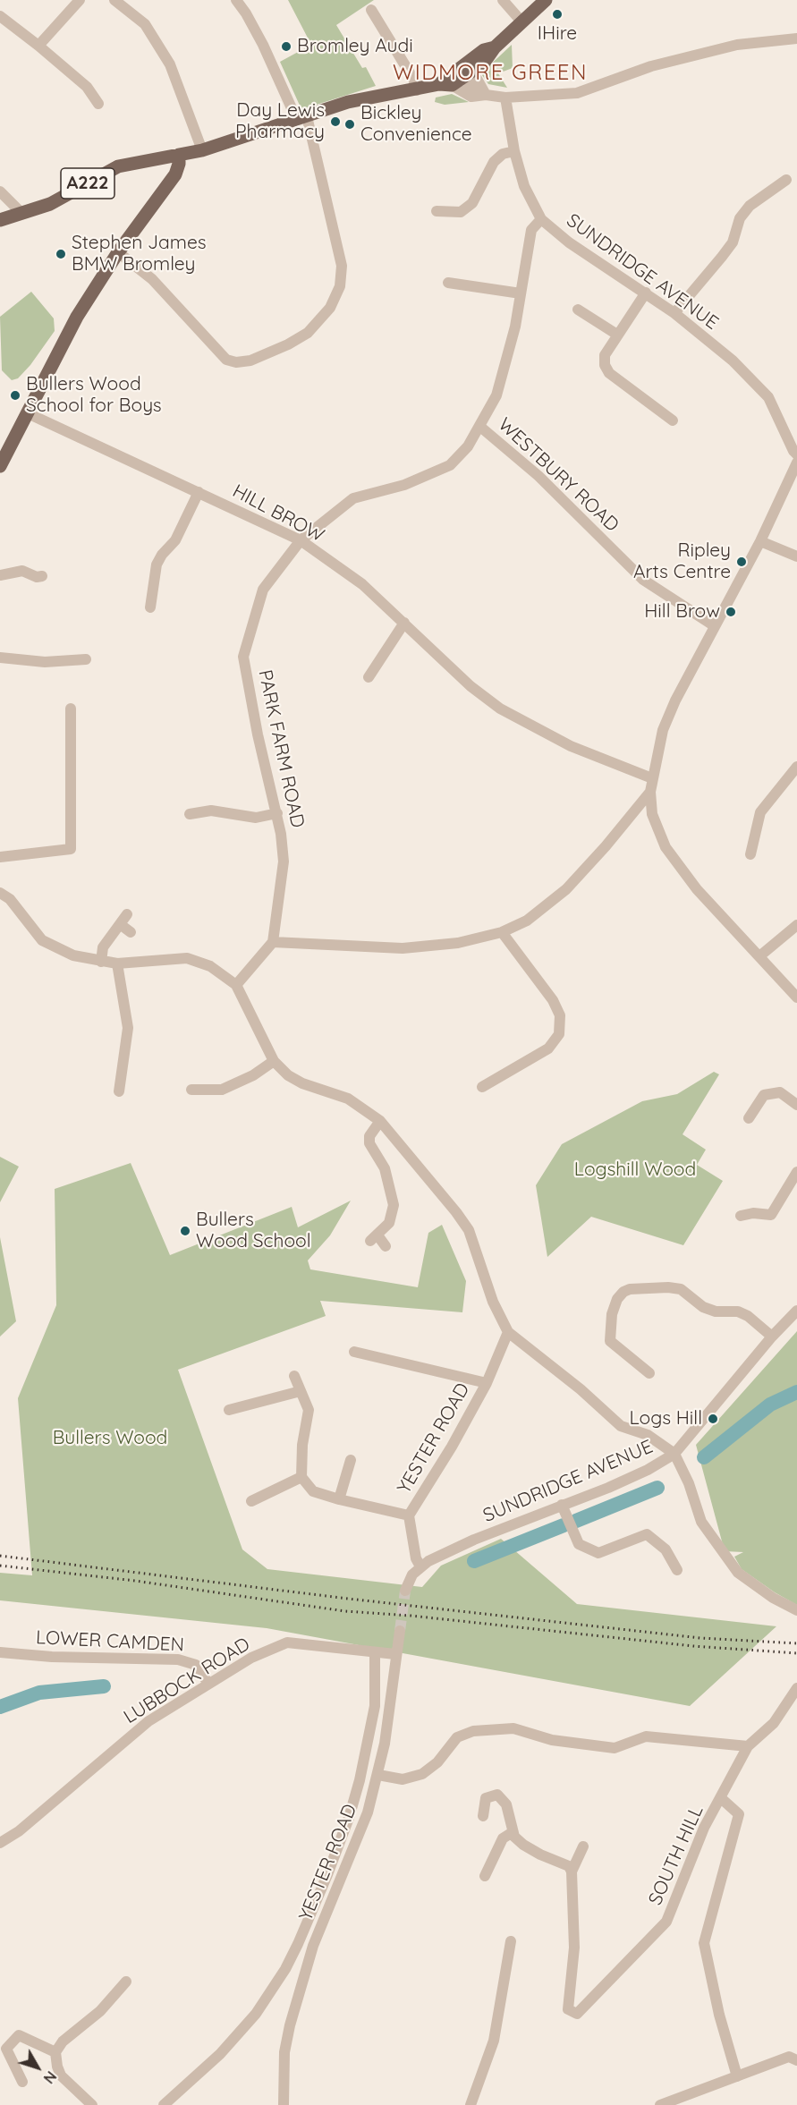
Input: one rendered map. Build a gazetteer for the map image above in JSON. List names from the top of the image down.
{
  "streets": {
    "main road": ["A222"],
    "street": [
      "SUNDRIDGE AVENUE",
      "WESTBURY ROAD",
      "HILL BROW",
      "PARK FARM ROAD",
      "YESTER ROAD",
      "LOWER CAMDEN",
      "LUBBOCK ROAD",
      "SOUTH HILL"
    ]
  },
  "crossings": [
    ["SUNDRIDGE AVENUE", "PARK FARM ROAD"],
    ["SUNDRIDGE AVENUE", "YESTER ROAD"],
    ["WESTBURY ROAD", "PARK FARM ROAD"],
    ["HILL BROW", "PARK FARM ROAD"],
    ["YESTER ROAD", "LUBBOCK ROAD"],
    ["LOWER CAMDEN", "LUBBOCK ROAD"]
  ],
  "districts": ["WIDMORE GREEN"],
  "parks": ["Logshill Wood", "Bullers Wood"],
  "places": [
    "IHire",
    "Bromley Audi",
    "Day Lewis Pharmacy",
    "Bickley Convenience",
    "Stephen James BMW Bromley",
    "Bullers Wood School for Boys",
    "Ripley Arts Centre",
    "Hill Brow",
    "Bullers Wood School",
    "Logs Hill"
  ],
  "north": "bottom right"
}
